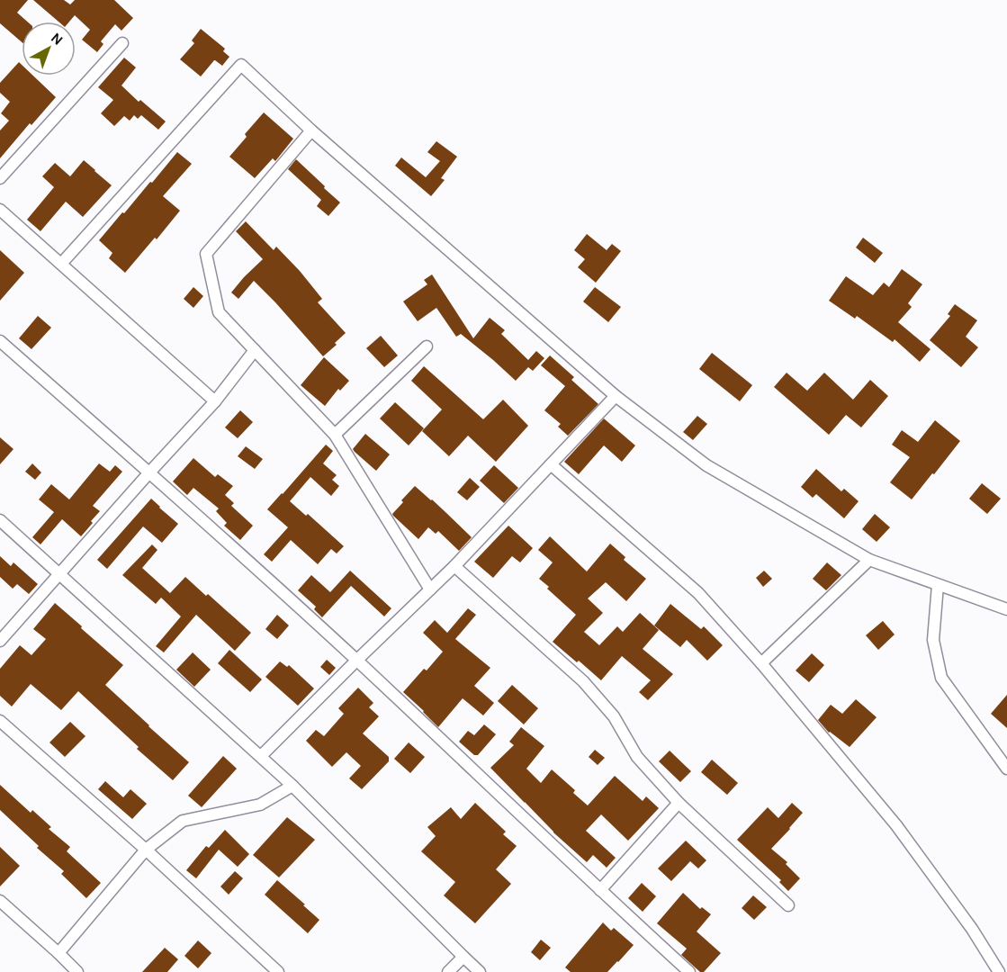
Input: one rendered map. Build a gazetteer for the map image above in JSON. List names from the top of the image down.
{
  "north": "top right"
}
